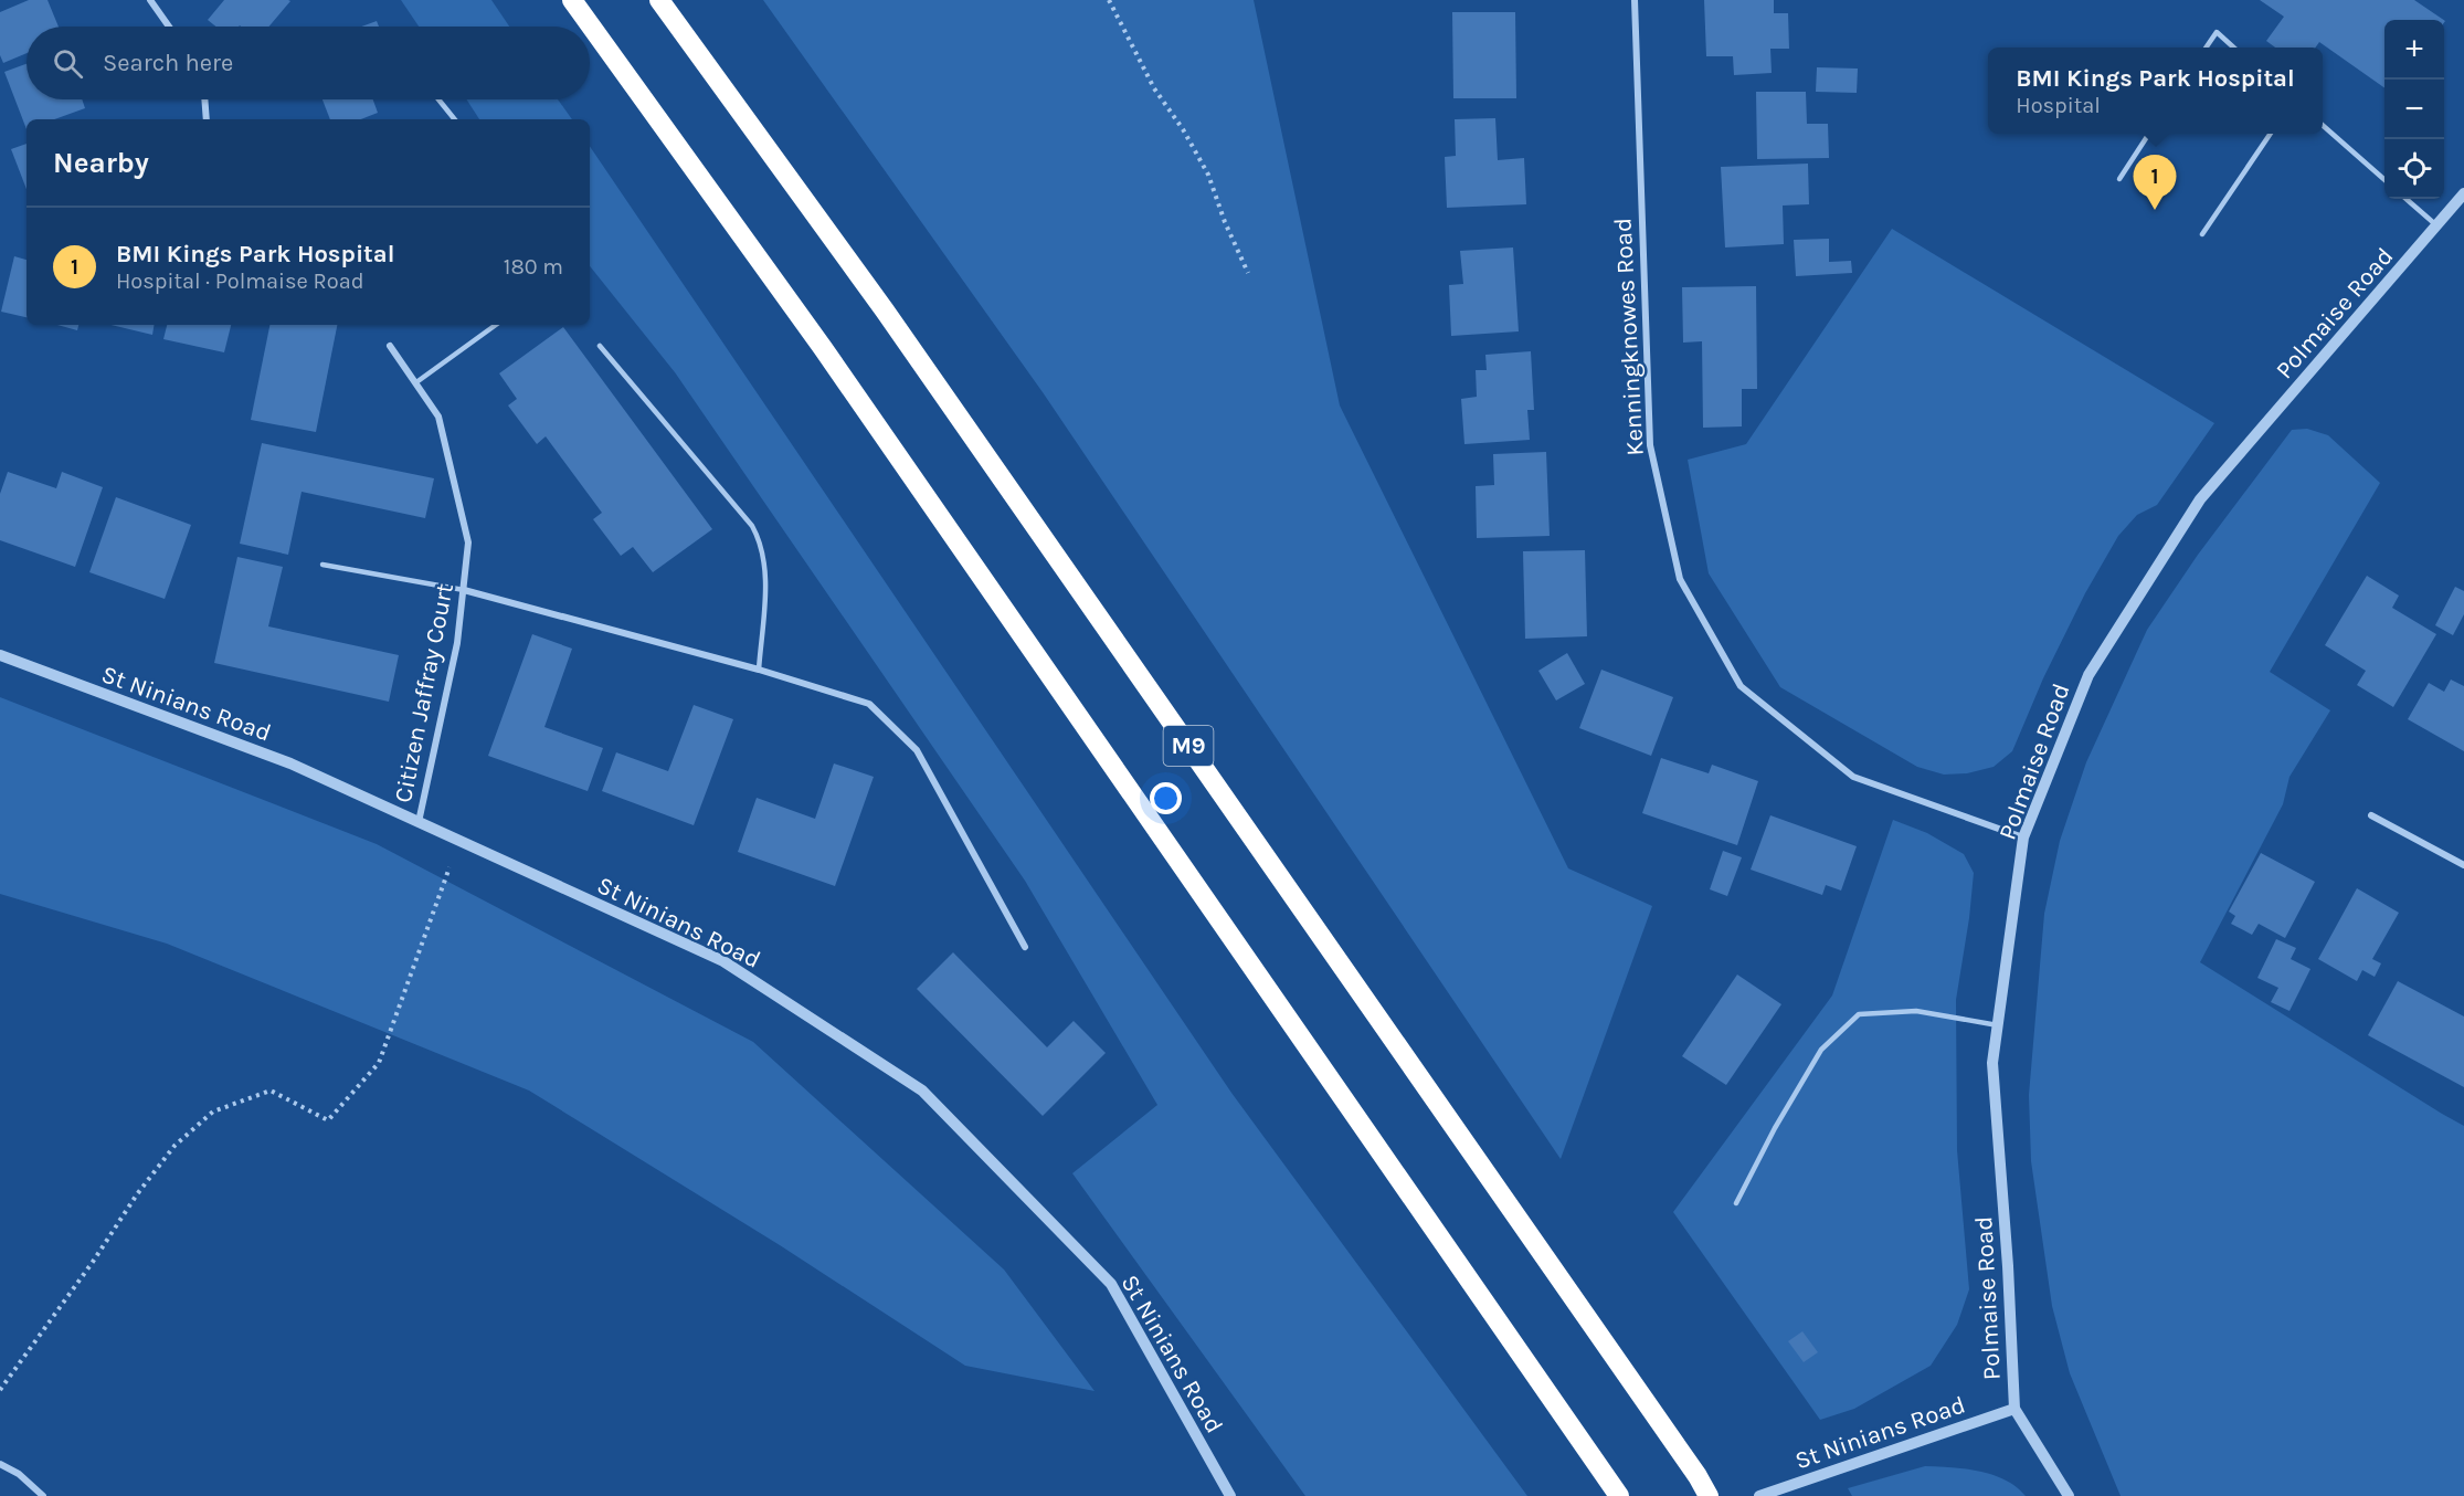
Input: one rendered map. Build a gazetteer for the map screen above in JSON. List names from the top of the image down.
{
  "streets": {
    "highway": ["M9"],
    "street": [
      "Polmaise Road",
      "Kenningknowes Road",
      "Citizen Jaffray Court",
      "St Ninians Road"
    ]
  },
  "crossings": [
    ["Polmaise Road", "Kenningknowes Road"],
    ["Polmaise Road", "St Ninians Road"],
    ["Citizen Jaffray Court", "St Ninians Road"]
  ],
  "page": {
    "map_buttons": ["+", "−"],
    "search": "Search here",
    "popup": ["BMI Kings Park Hospital", "Hospital"],
    "heading": "Nearby",
    "pins": "1",
    "list": [
      {
        "mark": "1",
        "name": "BMI Kings Park Hospital",
        "note": "Hospital · Polmaise Road",
        "value": "180 m"
      }
    ]
  }
}
